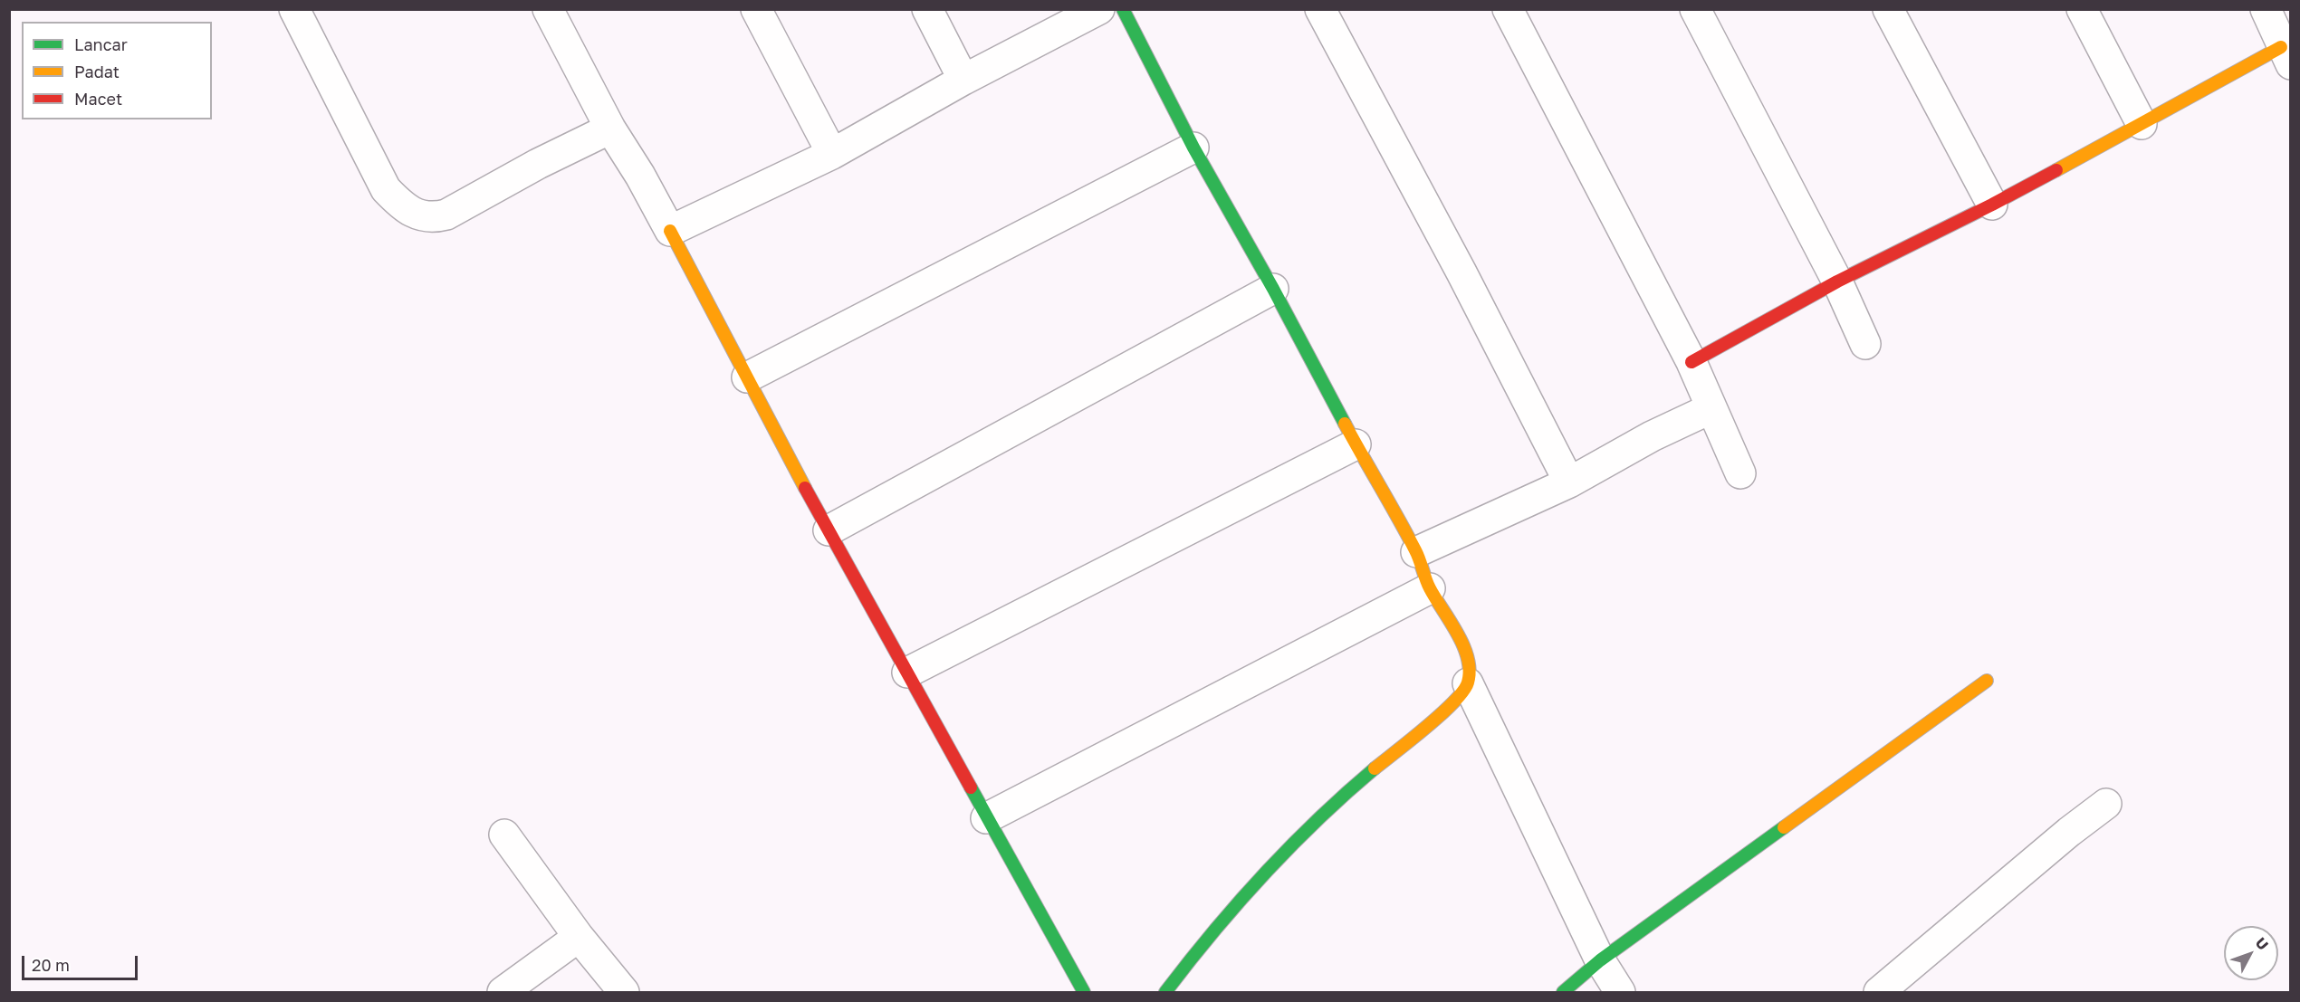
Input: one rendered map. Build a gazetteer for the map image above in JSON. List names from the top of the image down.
{
  "legend": ["Lancar", "Padat", "Macet"],
  "scale_bar": "20 m",
  "north": "top right"
}
